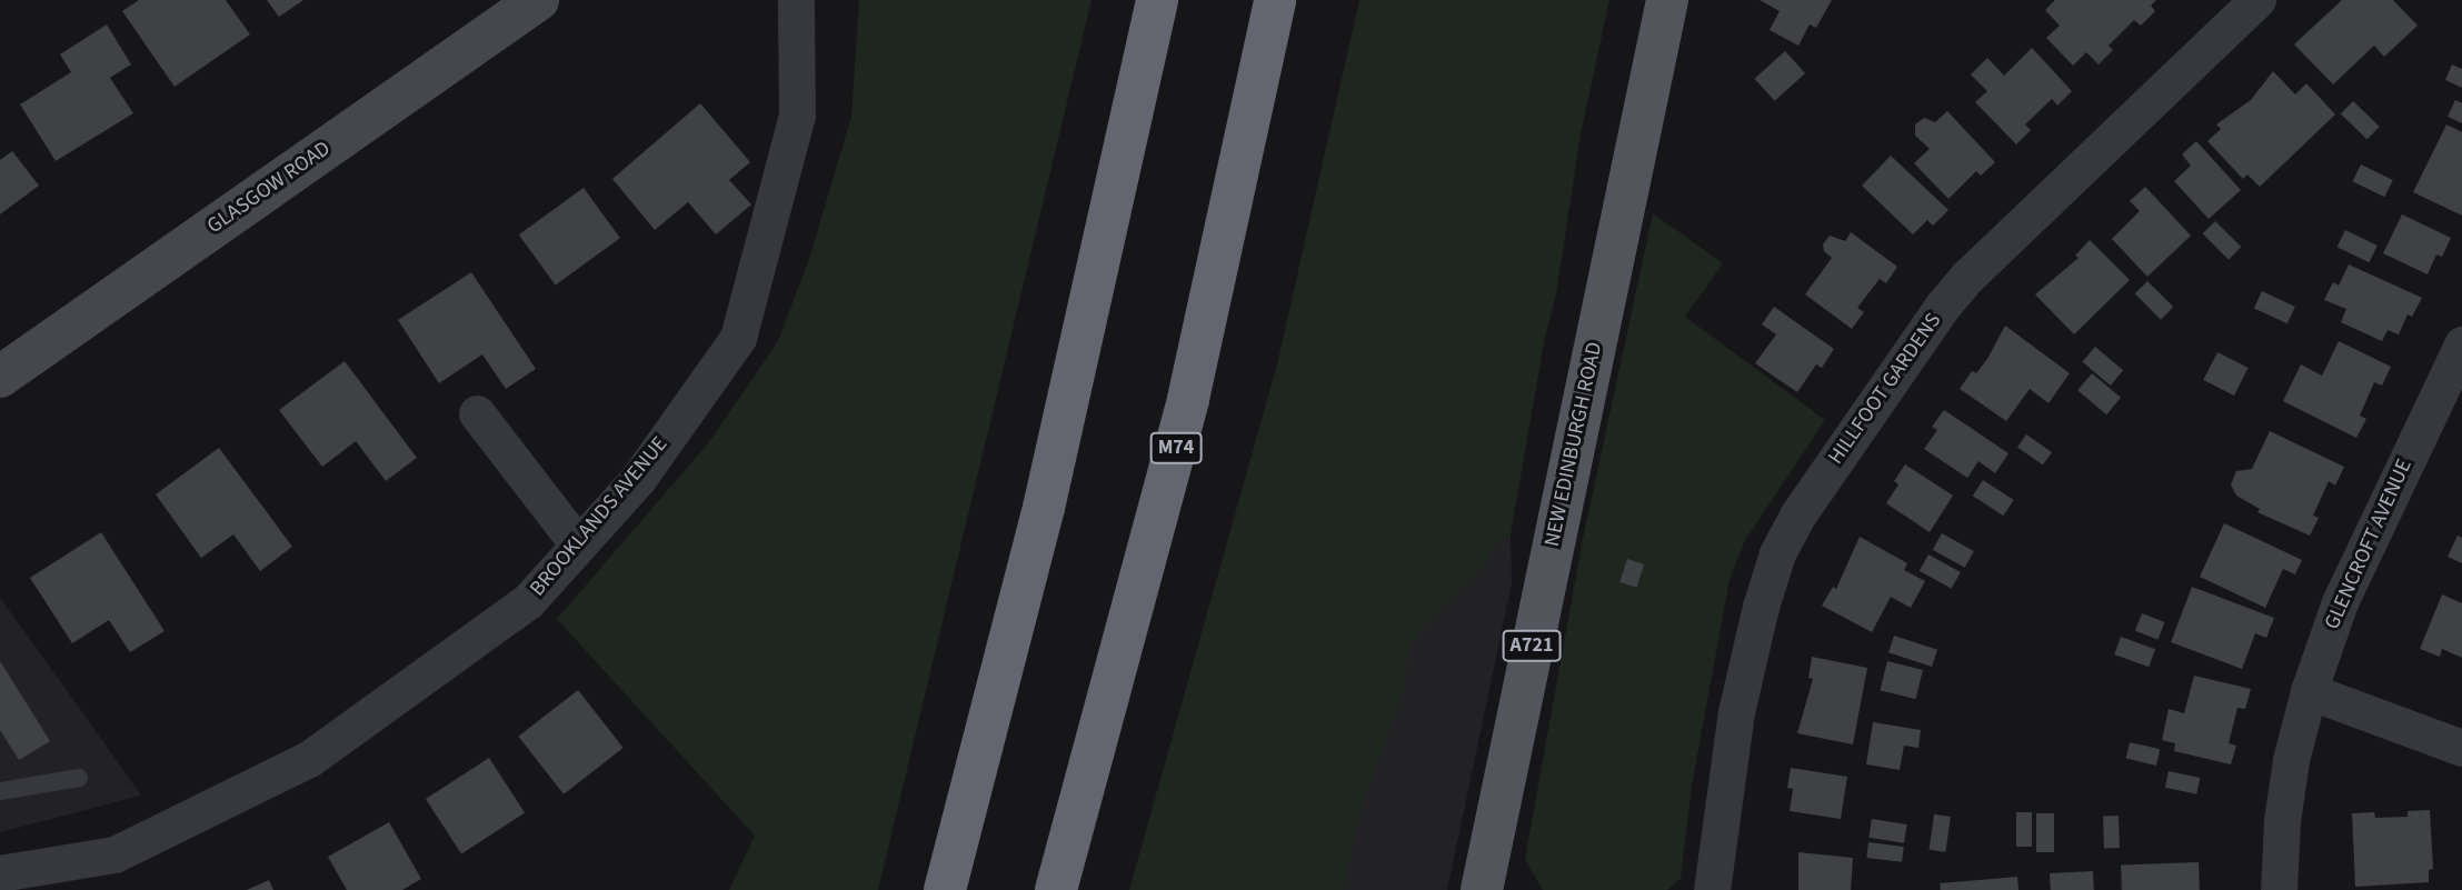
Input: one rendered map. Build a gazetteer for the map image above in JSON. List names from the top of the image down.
{
  "streets": {
    "highway": ["M74"],
    "main road": ["GLASGOW ROAD", "NEW EDINBURGH ROAD", "A721"],
    "street": ["HILLFOOT GARDENS", "BROOKLANDS AVENUE", "GLENCROFT AVENUE"]
  }
}
